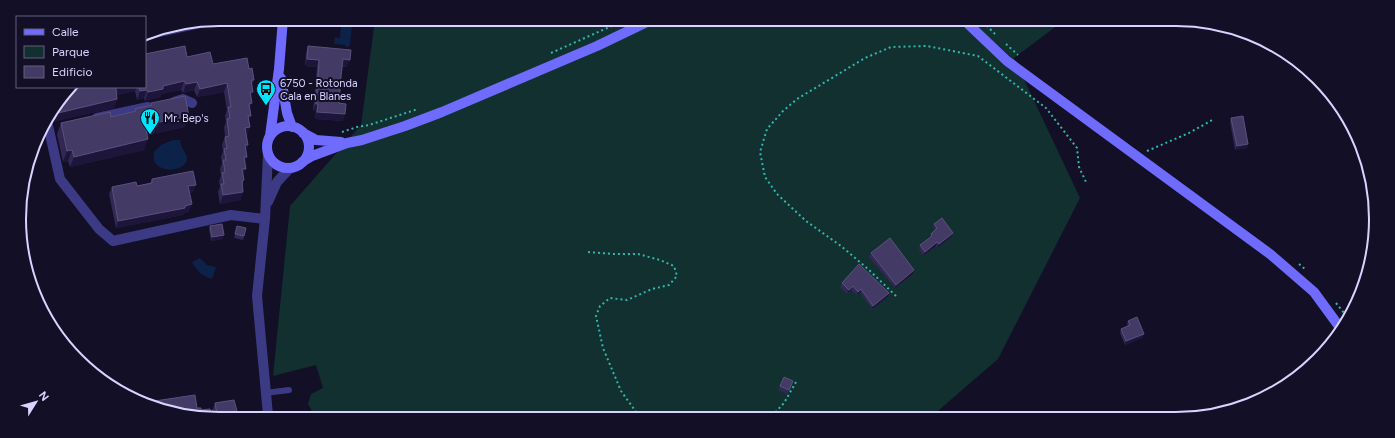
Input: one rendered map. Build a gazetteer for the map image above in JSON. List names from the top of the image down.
{
  "places": {
    "bus stop": ["6750 - Rotonda Cala en Blanes"],
    "restaurant": ["Mr. Bep's"]
  },
  "legend": ["Calle", "Parque", "Edificio"],
  "north": "top right"
}
